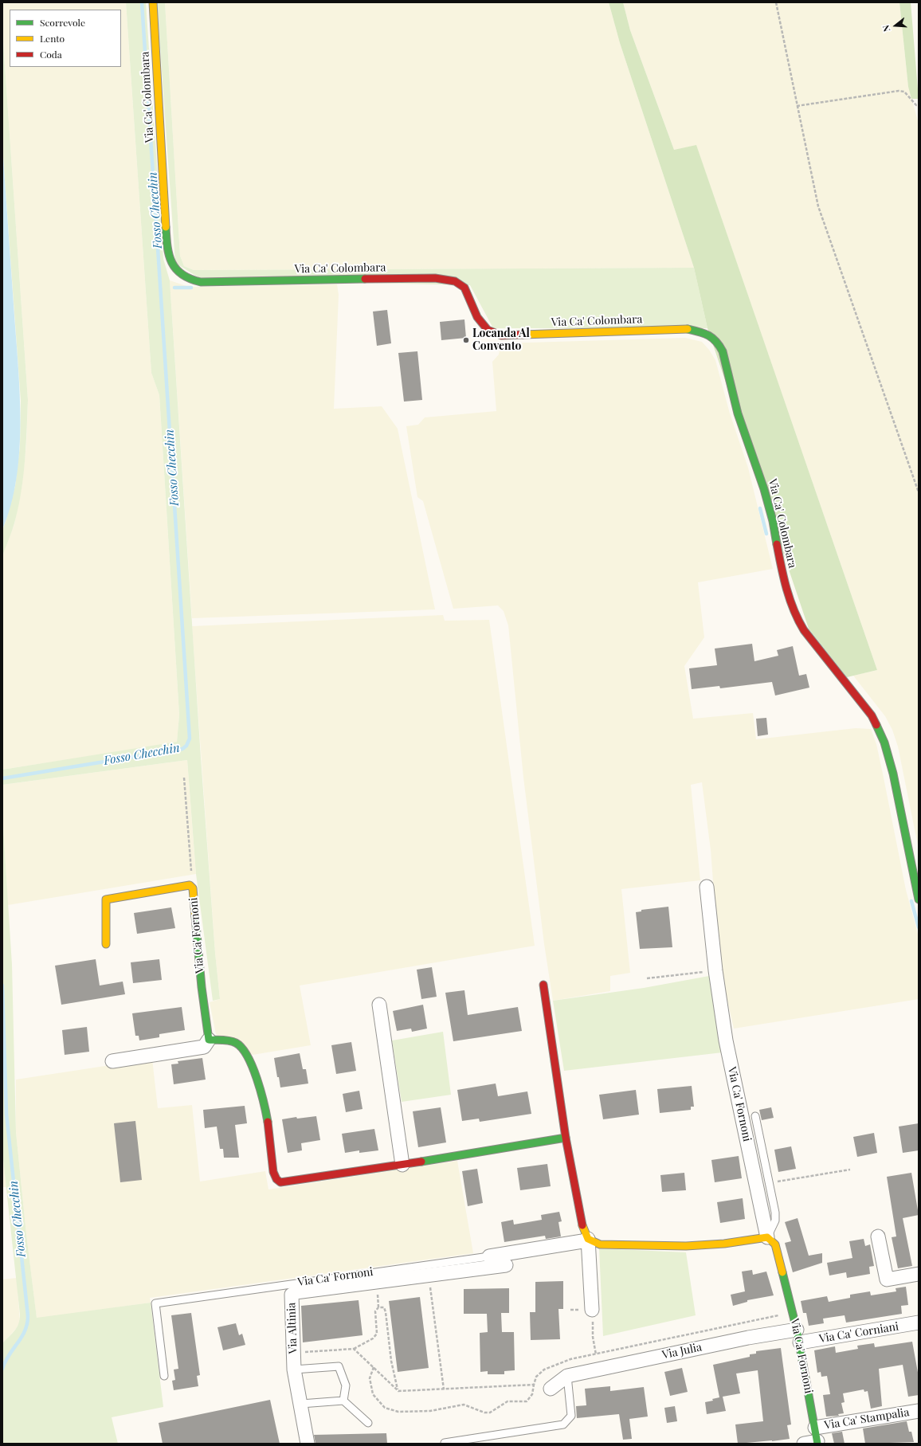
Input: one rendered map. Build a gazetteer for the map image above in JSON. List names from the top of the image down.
{
  "streets": {
    "street": [
      "Via Ca' Colombara",
      "Via Ca' Fornoni",
      "Via Altinia",
      "Via Ca' Corniani",
      "Via Julia",
      "Via Ca' Stampalia"
    ]
  },
  "crossings": [
    ["Via Ca' Fornoni", "Via Ca' Corniani"],
    ["Via Ca' Fornoni", "Via Julia"],
    ["Via Ca' Fornoni", "Via Ca' Stampalia"],
    ["Via Ca' Corniani", "Via Julia"]
  ],
  "water": ["Fosso Checchin"],
  "places": ["Locanda Al Convento"],
  "legend": ["Scorrevole", "Lento", "Coda"],
  "north": "left"
}
